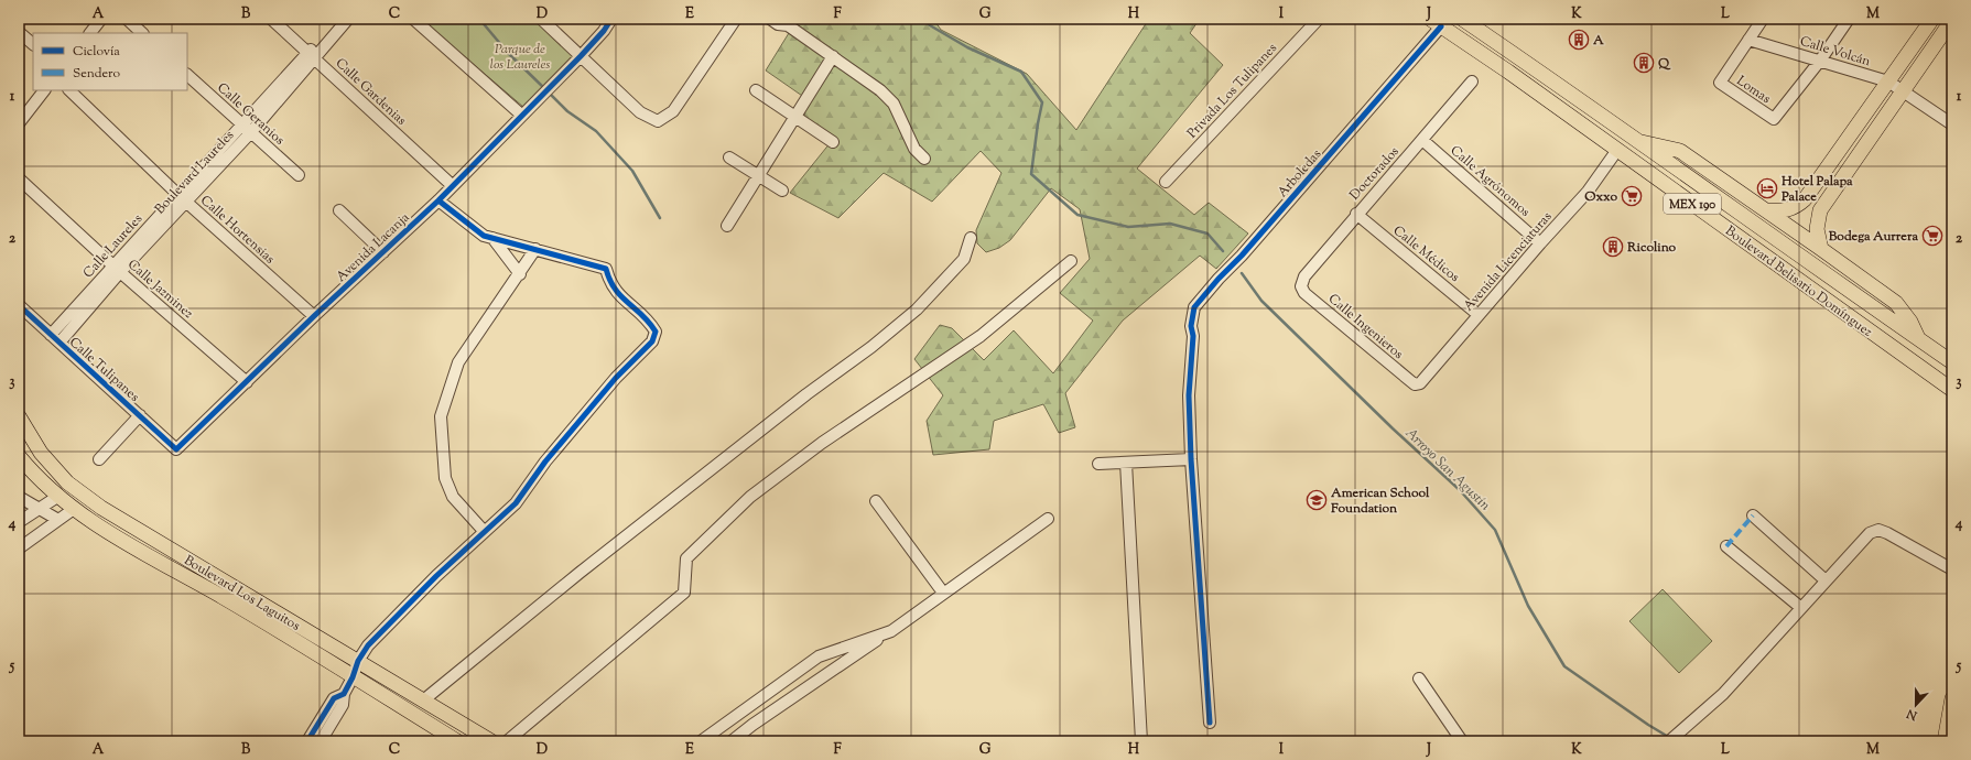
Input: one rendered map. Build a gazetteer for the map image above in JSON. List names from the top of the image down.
{
  "streets": {
    "main road": ["MEX 190", "Boulevard Belisario Domínguez", "Boulevard Los Laguitos"],
    "street": [
      "Calle Volcán",
      "Lomas",
      "Privada Los Tulipanes",
      "Calle Gardenias",
      "Calle Geranios",
      "Boulevard Laureles",
      "Arboledas",
      "Doctorados",
      "Calle Agrónomos",
      "Calle Hortensias",
      "Avenida Lacanja",
      "Calle Médicos",
      "Avenida Licenciaturas",
      "Calle Jazminez",
      "Calle Ingenieros",
      "Calle Tulipanes"
    ]
  },
  "crossings": [
    ["Calle Volcán", "Lomas"],
    ["Calle Gardenias", "Boulevard Laureles"],
    ["Calle Gardenias", "Avenida Lacanja"],
    ["Calle Geranios", "Boulevard Laureles"],
    ["Boulevard Laureles", "Calle Hortensias"],
    ["Boulevard Laureles", "Calle Jazminez"],
    ["Boulevard Laureles", "Calle Tulipanes"],
    ["Arboledas", "Boulevard Belisario Domínguez"],
    ["Doctorados", "Calle Agrónomos"],
    ["Doctorados", "Calle Médicos"],
    ["Doctorados", "Calle Ingenieros"],
    ["Calle Agrónomos", "Avenida Licenciaturas"],
    ["Calle Hortensias", "Avenida Lacanja"],
    ["Avenida Lacanja", "Calle Jazminez"],
    ["Avenida Lacanja", "Calle Tulipanes"],
    ["Calle Médicos", "Avenida Licenciaturas"],
    ["Avenida Licenciaturas", "Boulevard Belisario Domínguez"],
    ["Avenida Licenciaturas", "Calle Ingenieros"]
  ],
  "water": ["Arroyo San Agustín"],
  "parks": ["Parque de los Laureles"],
  "places": {
    "building": ["A", "Q", "Ricolino"],
    "hotel": ["Hotel Palapa Palace"],
    "supermarket": ["Oxxo", "Bodega Aurrera"],
    "school or university": ["American School Foundation"]
  },
  "legend": ["Ciclovía", "Sendero"],
  "north": "bottom",
  "grid": {
    "columns": [
      "A",
      "B",
      "C",
      "D",
      "E",
      "F",
      "G",
      "H",
      "I",
      "J",
      "K",
      "L",
      "M"
    ],
    "rows": [
      "1",
      "2",
      "3",
      "4",
      "5"
    ]
  }
}
